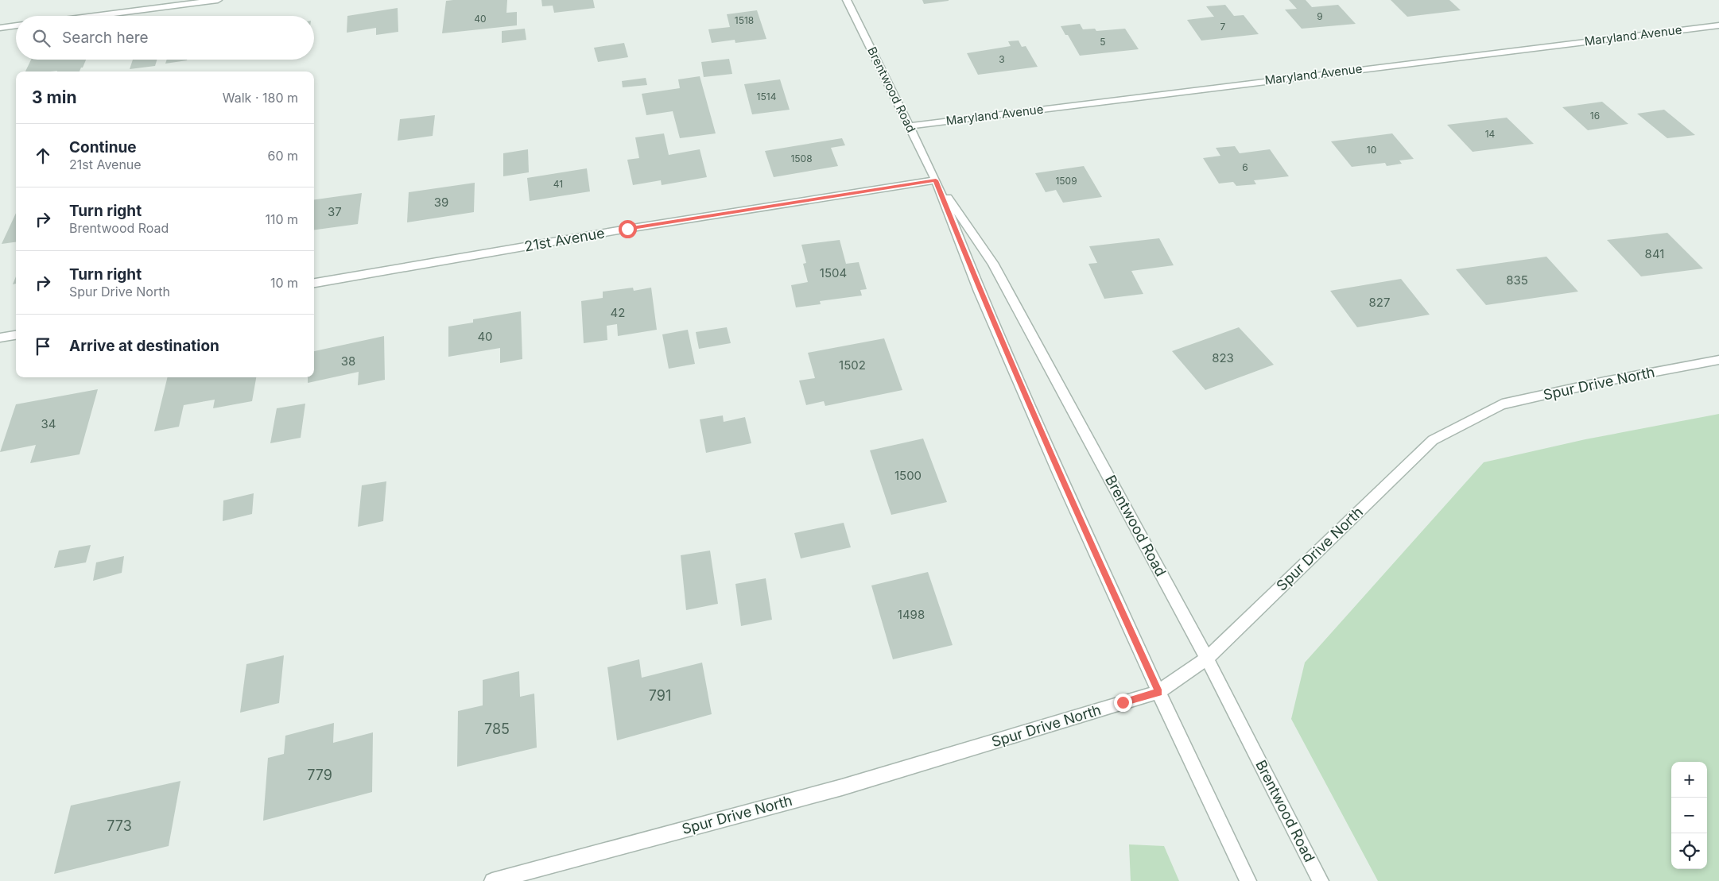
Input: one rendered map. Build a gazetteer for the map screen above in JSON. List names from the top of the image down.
{
  "streets": {
    "street": [
      "Maryland Avenue",
      "Brentwood Road",
      "21st Avenue",
      "Spur Drive North"
    ]
  },
  "crossings": [
    ["Maryland Avenue", "Brentwood Road"],
    ["Brentwood Road", "21st Avenue"],
    ["Brentwood Road", "Spur Drive North"]
  ],
  "house_numbers": [
    "9",
    "40",
    "1518",
    "7",
    "5",
    "3",
    "1514",
    "16",
    "14",
    "10",
    "1508",
    "6",
    "1509",
    "41",
    "39",
    "37",
    "841",
    "1504",
    "835",
    "827",
    "42",
    "40",
    "823",
    "38",
    "1502",
    "34",
    "1500",
    "1498",
    "791",
    "785",
    "779",
    "773"
  ],
  "page": {
    "search": "Search here",
    "heading": ["3 min", "Walk · 180 m"],
    "list": [
      ["Continue", "21st Avenue", "60 m"],
      ["Turn right", "Brentwood Road", "110 m"],
      ["Turn right", "Spur Drive North", "10 m"],
      "Arrive at destination"
    ],
    "map_buttons": ["+", "−"]
  }
}
